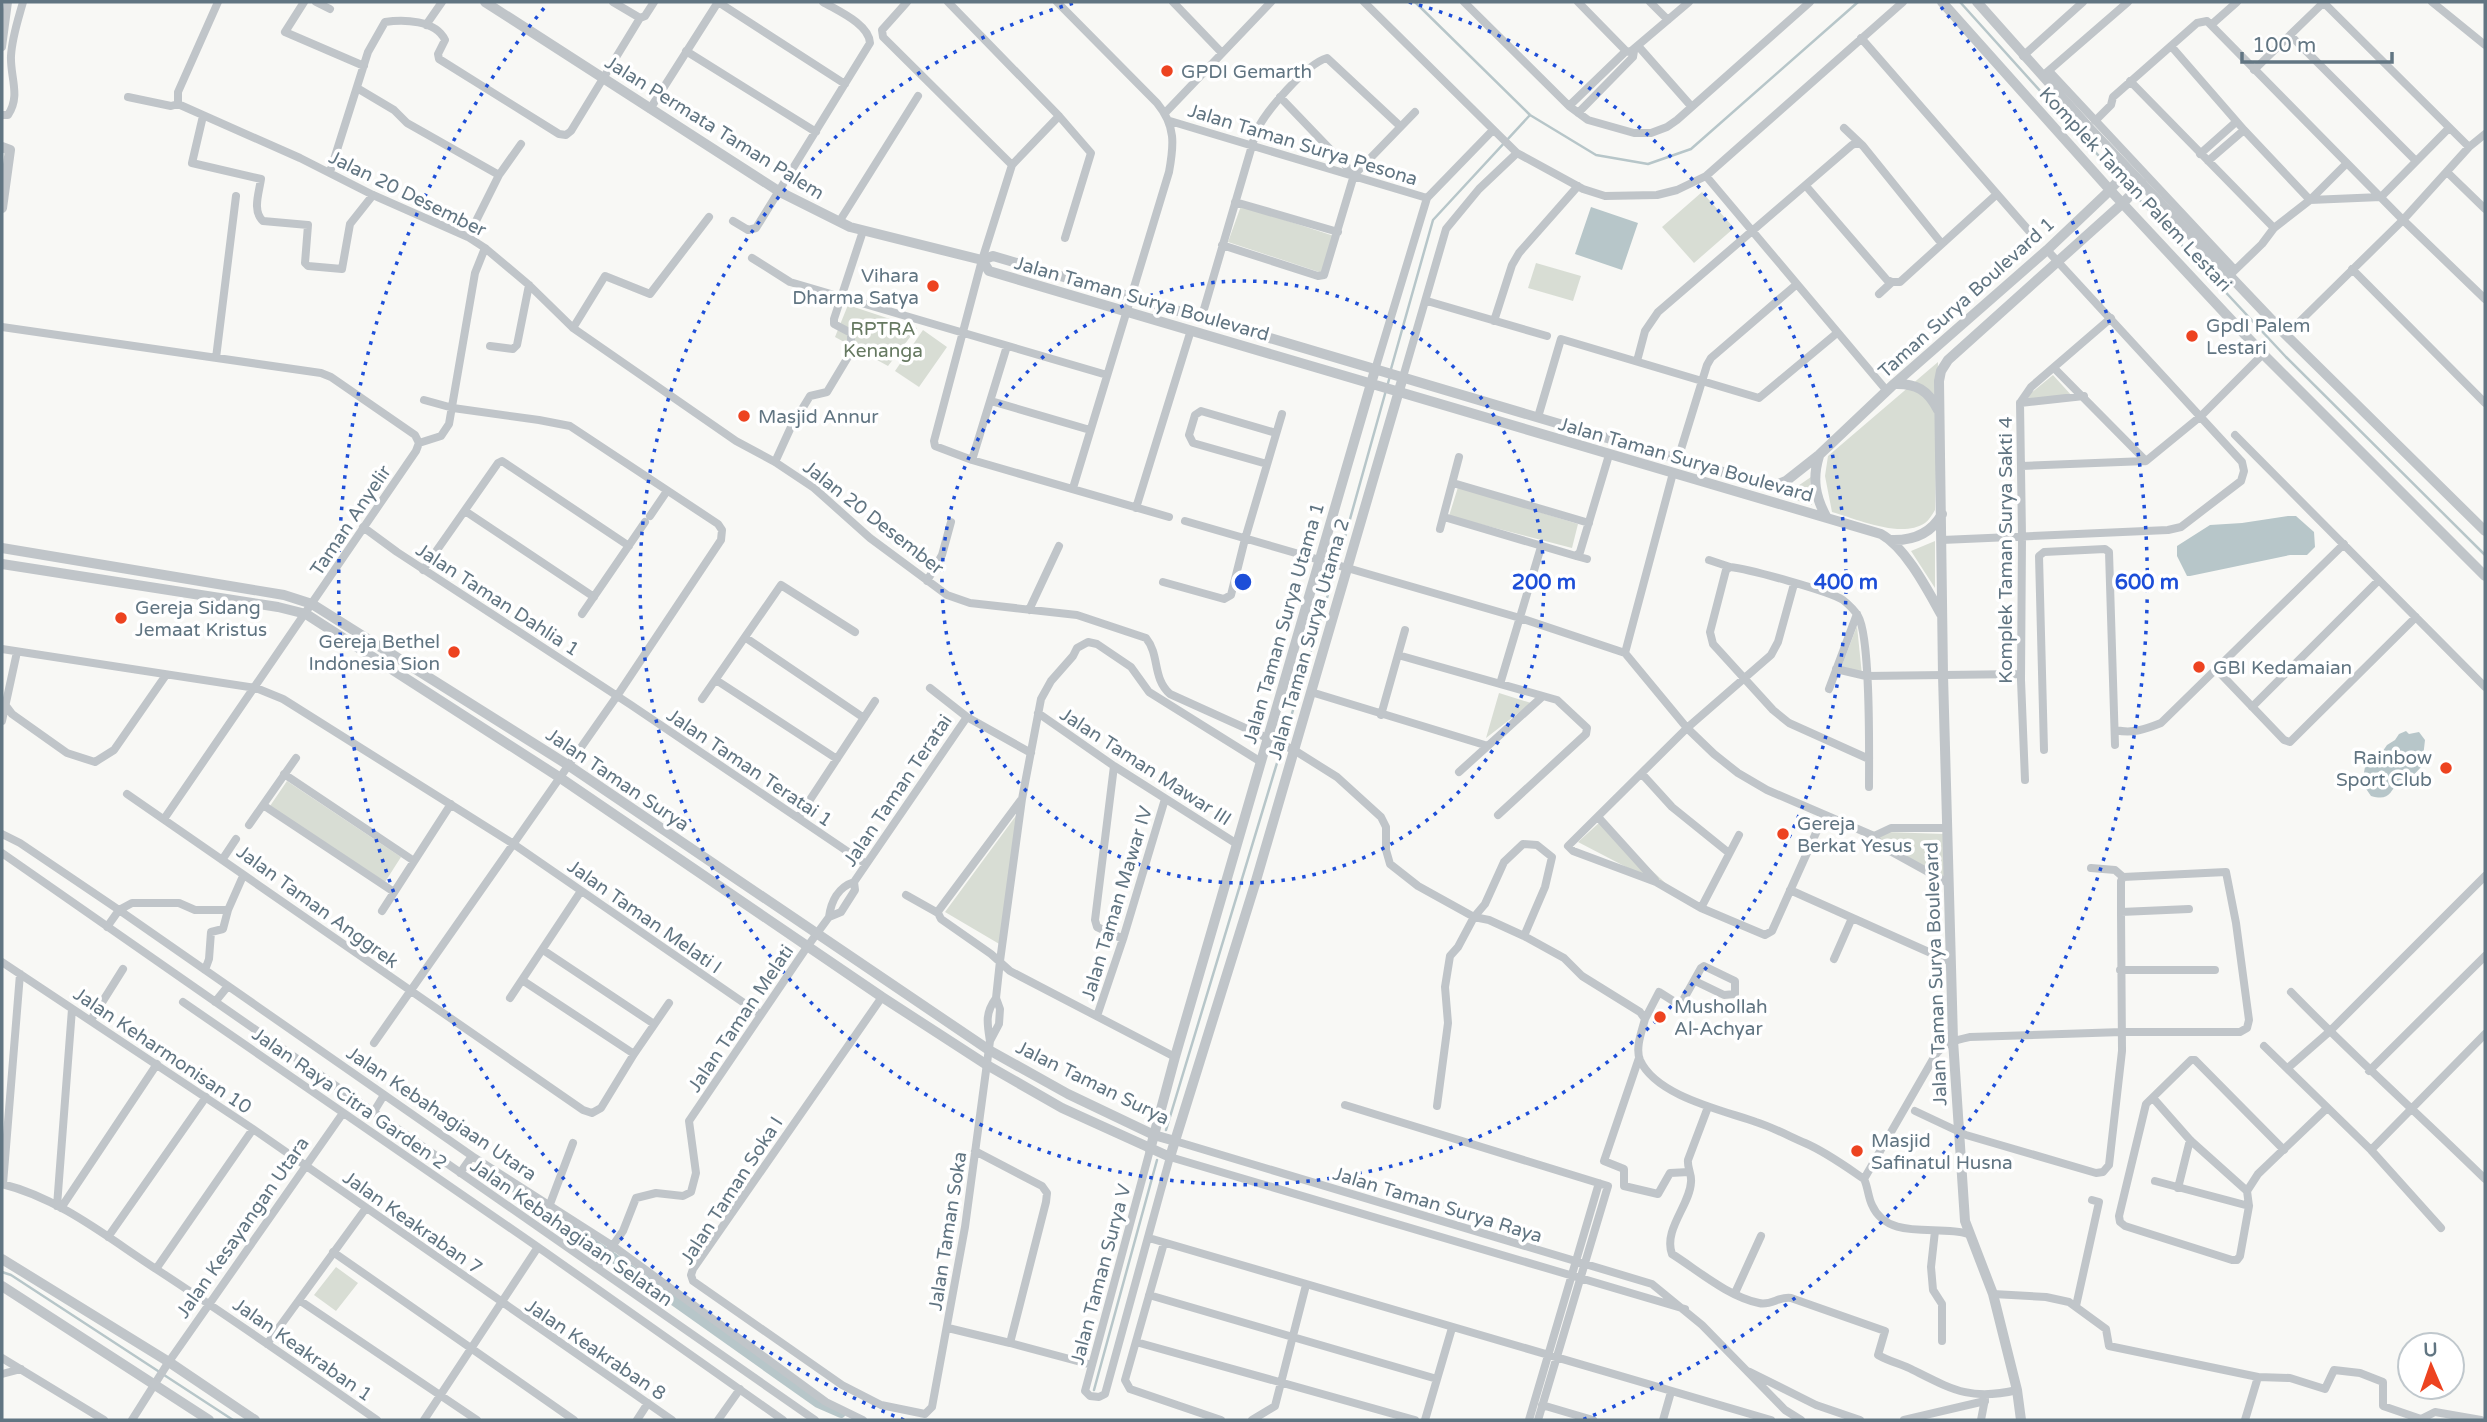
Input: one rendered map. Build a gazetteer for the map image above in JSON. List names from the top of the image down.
{
  "streets": {
    "street": [
      "Jalan Permata Taman Palem",
      "Jalan Taman Surya Pesona",
      "Komplek Taman Palem Lestari",
      "Jalan 20 Desember",
      "Taman Surya Boulevard 1",
      "Jalan Taman Surya Boulevard",
      "Taman Anyelir",
      "Komplek Taman Surya Sakti 4",
      "Jalan Taman Dahlia 1",
      "Jalan Taman Surya Utama 1",
      "Jalan Taman Surya Utama 2",
      "Jalan Taman Mawar III",
      "Jalan Taman Teratai 1",
      "Jalan Taman Surya",
      "Jalan Taman Teratai",
      "Jalan Taman Mawar IV",
      "Jalan Taman Anggrek",
      "Jalan Taman Melati I",
      "Jalan Taman Melati",
      "Jalan Keharmonisan 10",
      "Jalan Raya Citra Garden 2",
      "Jalan Kebahagiaan Utara",
      "Jalan Taman Soka I",
      "Jalan Taman Surya Raya",
      "Jalan Keakraban 7",
      "Jalan Kesayangan Utara",
      "Jalan Taman Soka",
      "Jalan Kebahagiaan Selatan",
      "Jalan Taman Surya V",
      "Jalan Keakraban 1",
      "Jalan Keakraban 8"
    ]
  },
  "crossings": [
    ["Jalan Permata Taman Palem", "Jalan Taman Surya Boulevard"],
    ["Jalan Taman Surya Pesona", "Jalan Taman Surya Utama 1"],
    ["Komplek Taman Palem Lestari", "Taman Surya Boulevard 1"],
    ["Jalan 20 Desember", "Jalan Taman Surya Utama 1"],
    ["Jalan 20 Desember", "Jalan Taman Surya Utama 2"],
    ["Taman Surya Boulevard 1", "Jalan Taman Surya Boulevard"],
    ["Jalan Taman Surya Boulevard", "Jalan Taman Surya Utama 1"],
    ["Jalan Taman Surya Boulevard", "Jalan Taman Surya Utama 2"],
    ["Taman Anyelir", "Jalan Taman Dahlia 1"],
    ["Taman Anyelir", "Jalan Taman Surya"],
    ["Jalan Taman Dahlia 1", "Jalan Taman Teratai 1"],
    ["Jalan Taman Dahlia 1", "Jalan Taman Anggrek"],
    ["Jalan Taman Surya Utama 1", "Jalan Taman Mawar III"],
    ["Jalan Taman Surya Utama 1", "Jalan Taman Surya"],
    ["Jalan Taman Surya Utama 1", "Jalan Taman Soka"],
    ["Jalan Taman Surya Utama 1", "Jalan Taman Surya V"],
    ["Jalan Taman Surya Utama 2", "Jalan Taman Surya"],
    ["Jalan Taman Surya Utama 2", "Jalan Taman Surya Raya"],
    ["Jalan Taman Surya Utama 2", "Jalan Taman Surya V"],
    ["Jalan Taman Mawar III", "Jalan Taman Mawar IV"],
    ["Jalan Taman Mawar III", "Jalan Taman Soka"],
    ["Jalan Taman Teratai 1", "Jalan Taman Teratai"],
    ["Jalan Taman Teratai 1", "Jalan Taman Anggrek"],
    ["Jalan Taman Surya", "Jalan Taman Teratai"],
    ["Jalan Taman Surya", "Jalan Taman Anggrek"],
    ["Jalan Taman Surya", "Jalan Taman Melati"],
    ["Jalan Taman Surya", "Jalan Taman Soka I"],
    ["Jalan Taman Surya", "Jalan Taman Surya Raya"],
    ["Jalan Taman Surya", "Jalan Taman Soka"],
    ["Jalan Taman Surya", "Jalan Taman Surya V"],
    ["Jalan Taman Teratai", "Jalan Taman Melati"],
    ["Jalan Taman Teratai", "Jalan Taman Soka"],
    ["Jalan Taman Anggrek", "Jalan Taman Melati I"],
    ["Jalan Taman Melati I", "Jalan Taman Melati"],
    ["Jalan Taman Melati", "Jalan Kebahagiaan Utara"],
    ["Jalan Keharmonisan 10", "Jalan Keakraban 7"],
    ["Jalan Keharmonisan 10", "Jalan Kesayangan Utara"],
    ["Jalan Raya Citra Garden 2", "Jalan Kesayangan Utara"],
    ["Jalan Taman Soka I", "Jalan Taman Soka"],
    ["Jalan Taman Surya Raya", "Jalan Taman Surya V"],
    ["Jalan Keakraban 7", "Jalan Kesayangan Utara"],
    ["Jalan Keakraban 7", "Jalan Keakraban 8"],
    ["Jalan Kesayangan Utara", "Jalan Keakraban 1"]
  ],
  "parks": ["RPTRA Kenanga"],
  "places": [
    "GPDI Gemarth",
    "Vihara Dharma Satya",
    "GpdI Palem Lestari",
    "Masjid Annur",
    "Gereja Sidang Jemaat Kristus",
    "Gereja Bethel Indonesia Sion",
    "GBI Kedamaian",
    "Rainbow Sport Club",
    "Gereja Berkat Yesus",
    "Mushollah Al-Achyar",
    "Masjid Safinatul Husna"
  ],
  "scale_bar": "100 m",
  "north": "top",
  "rings": ["200 m", "400 m", "600 m"]
}
